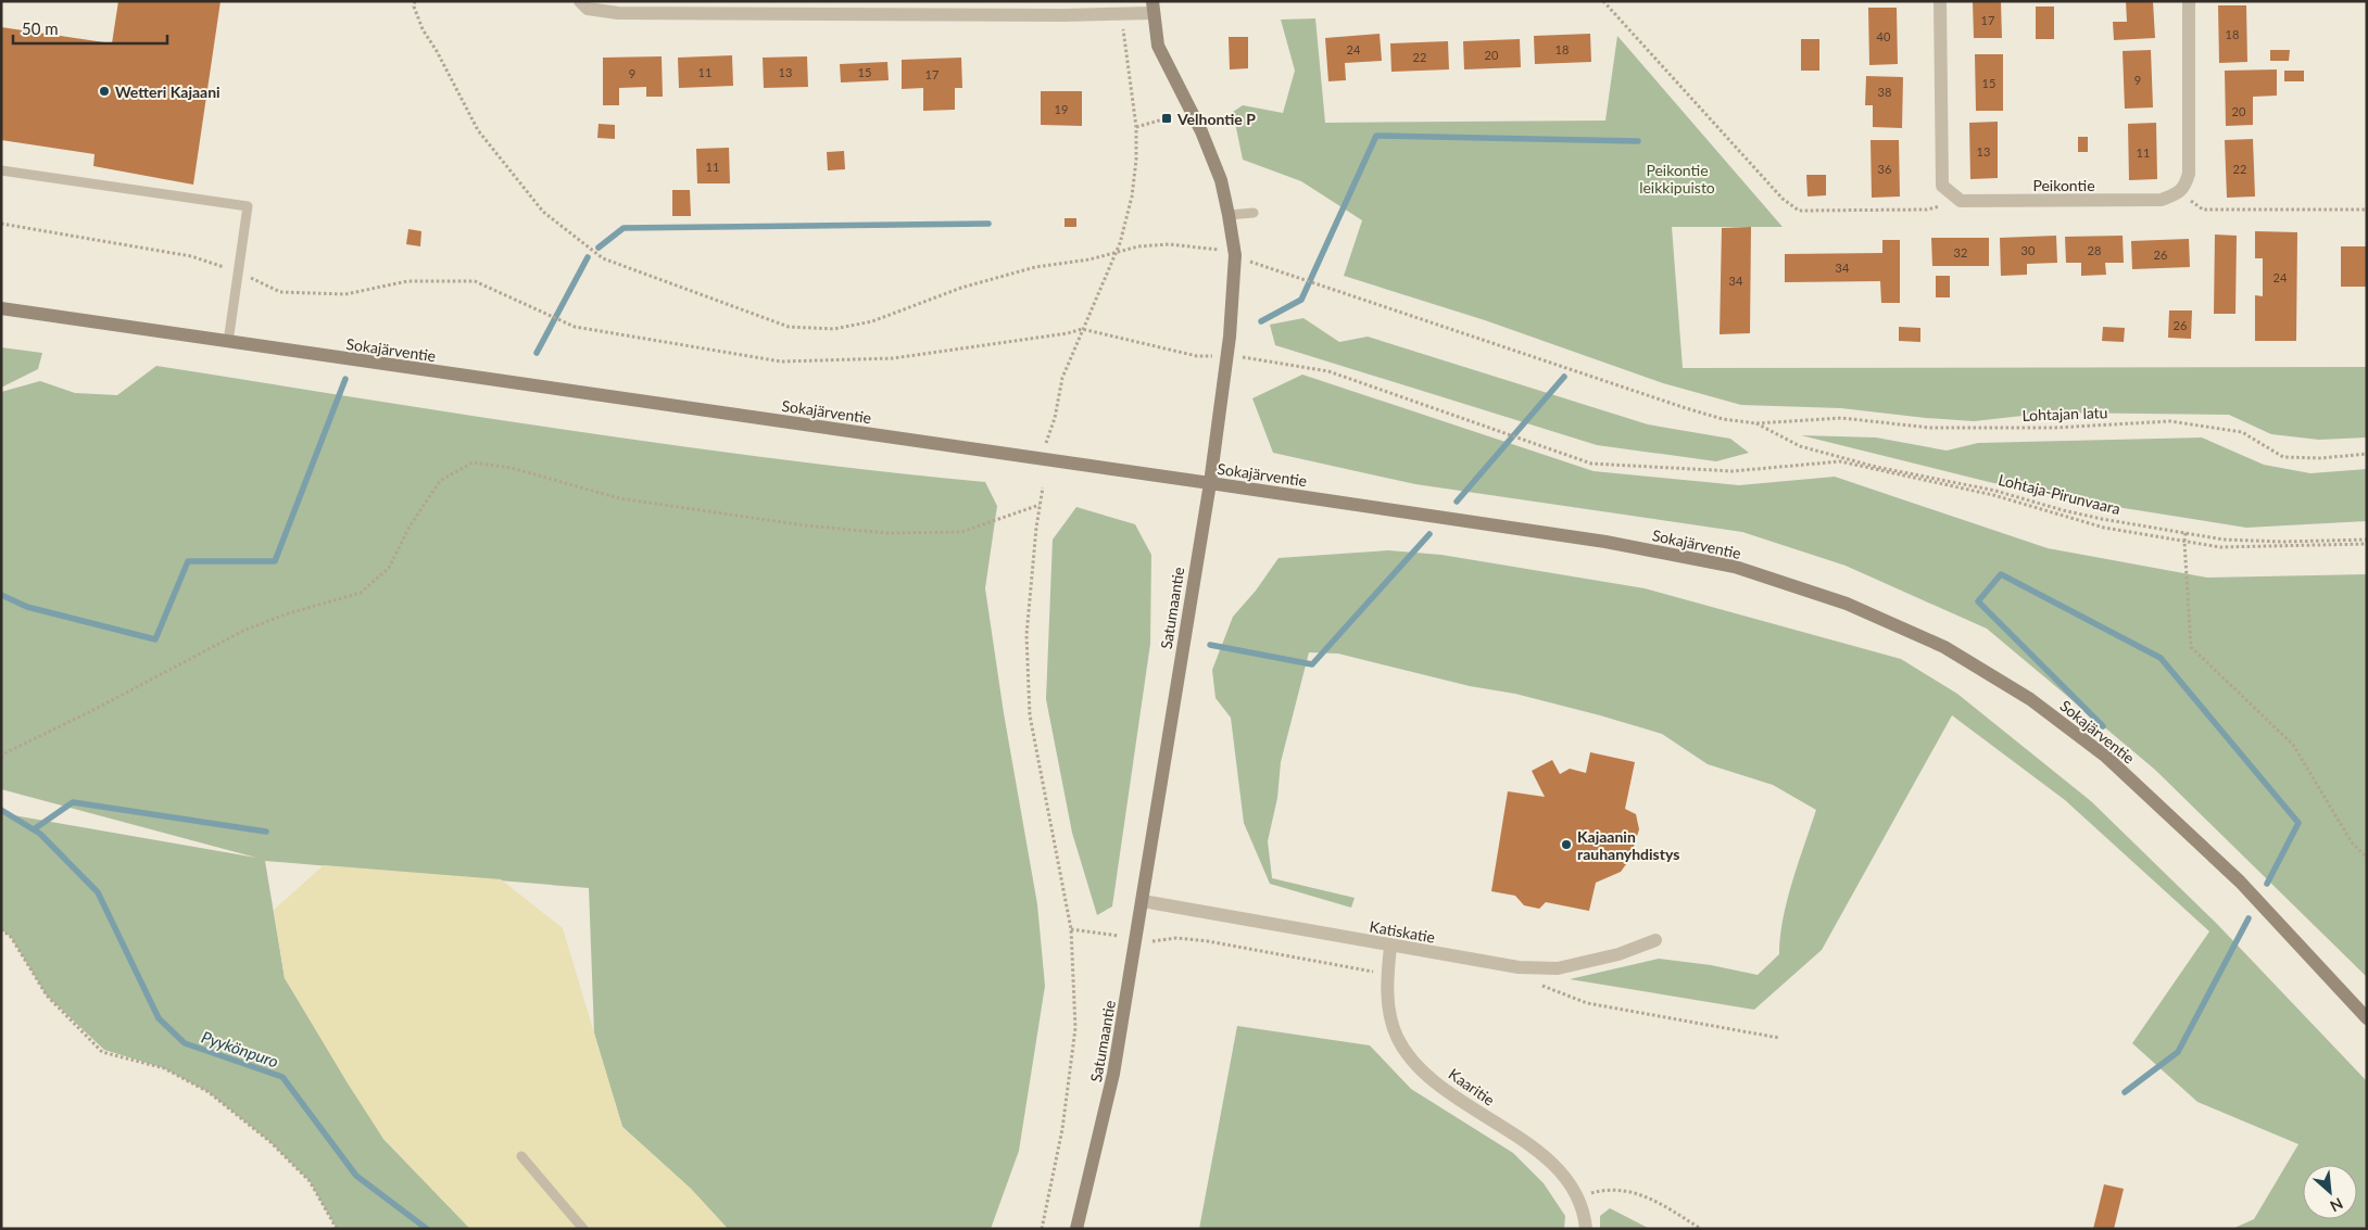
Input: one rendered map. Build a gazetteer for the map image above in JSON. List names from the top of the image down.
{
  "streets": {
    "street": [
      "Peikontie",
      "Sokajärventie",
      "Satumaantie",
      "Katiskatie",
      "Kaaritie"
    ],
    "path": ["Lohtajan latu", "Lohtaja-Pirunvaara"]
  },
  "crossings": [
    ["Sokajärventie", "Satumaantie"],
    ["Lohtajan latu", "Lohtaja-Pirunvaara"],
    ["Satumaantie", "Katiskatie"],
    ["Katiskatie", "Kaaritie"]
  ],
  "water": ["Pyykönpuro"],
  "parks": ["Peikontie leikkipuisto"],
  "places": {
    "other": ["Wetteri Kajaani", "Kajaanin rauhanyhdistys"],
    "transit": ["Velhontie P"]
  },
  "house_numbers": [
    "17",
    "18",
    "40",
    "24",
    "18",
    "20",
    "22",
    "11",
    "13",
    "15",
    "9",
    "17",
    "9",
    "15",
    "38",
    "19",
    "20",
    "13",
    "11",
    "11",
    "36",
    "22",
    "30",
    "28",
    "32",
    "26",
    "34",
    "24",
    "34",
    "26"
  ],
  "scale_bar": "50 m",
  "north": "bottom right"
}
